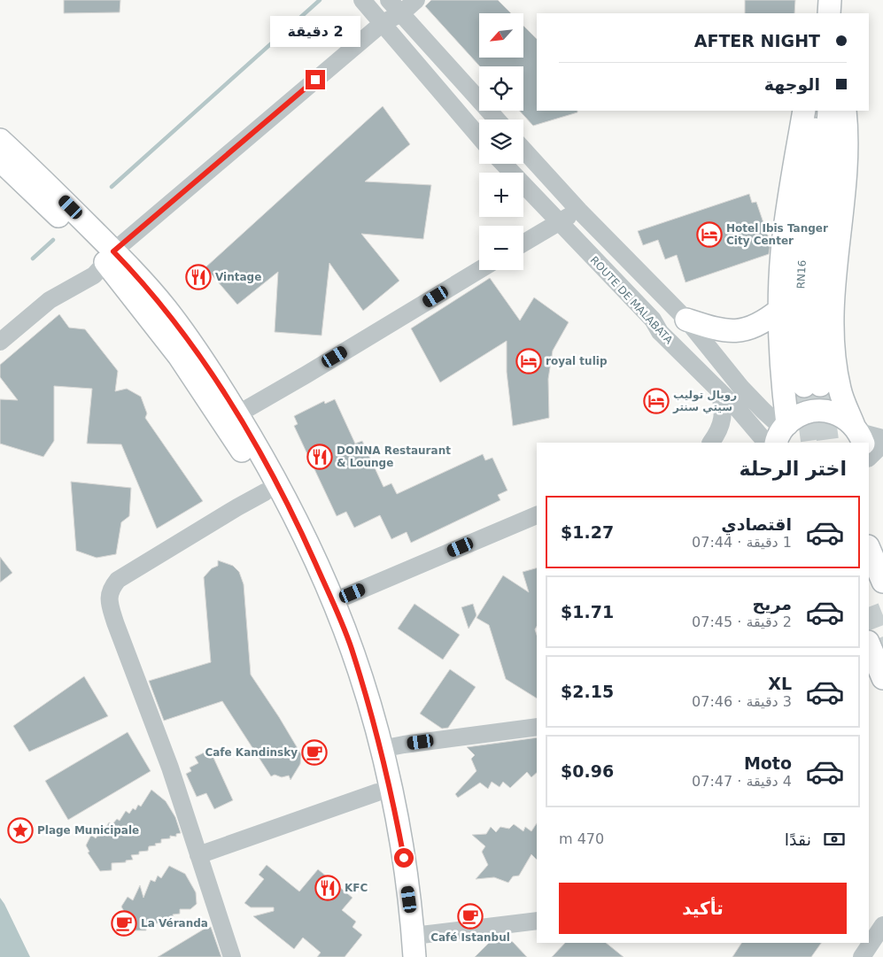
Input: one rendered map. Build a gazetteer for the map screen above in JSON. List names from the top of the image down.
{
  "streets": {
    "main road": ["RN16"],
    "street": ["ROUTE DE MALABATA"]
  },
  "places": {
    "hotel": ["Hotel Ibis Tanger City Center", "royal tulip", "رويال توليب سيتي سنتر"],
    "restaurant": ["Vintage", "DONNA Restaurant & Lounge", "KFC"],
    "cafe": ["Cafe Kandinsky", "Café Istanbul", "La Véranda"],
    "place": ["Plage Municipale"]
  },
  "north": "bottom left",
  "page": {
    "map_buttons": ["+", "−"],
    "banner": ["AFTER NIGHT", "الوجهة"],
    "bubble": "2 دقيقة",
    "heading": "اختر الرحلة",
    "list": [
      {
        "name": "اقتصادي",
        "note": "1 دقيقة · 07:44",
        "value": "$1.27"
      },
      {
        "name": "مريح",
        "note": "2 دقيقة · 07:45",
        "value": "$1.71"
      },
      {
        "name": "XL",
        "note": "3 دقيقة · 07:46",
        "value": "$2.15"
      },
      {
        "name": "Moto",
        "note": "4 دقيقة · 07:47",
        "value": "$0.96"
      }
    ],
    "pay": ["نقدًا", "470 m"],
    "buttons": "تأكيد"
  }
}
